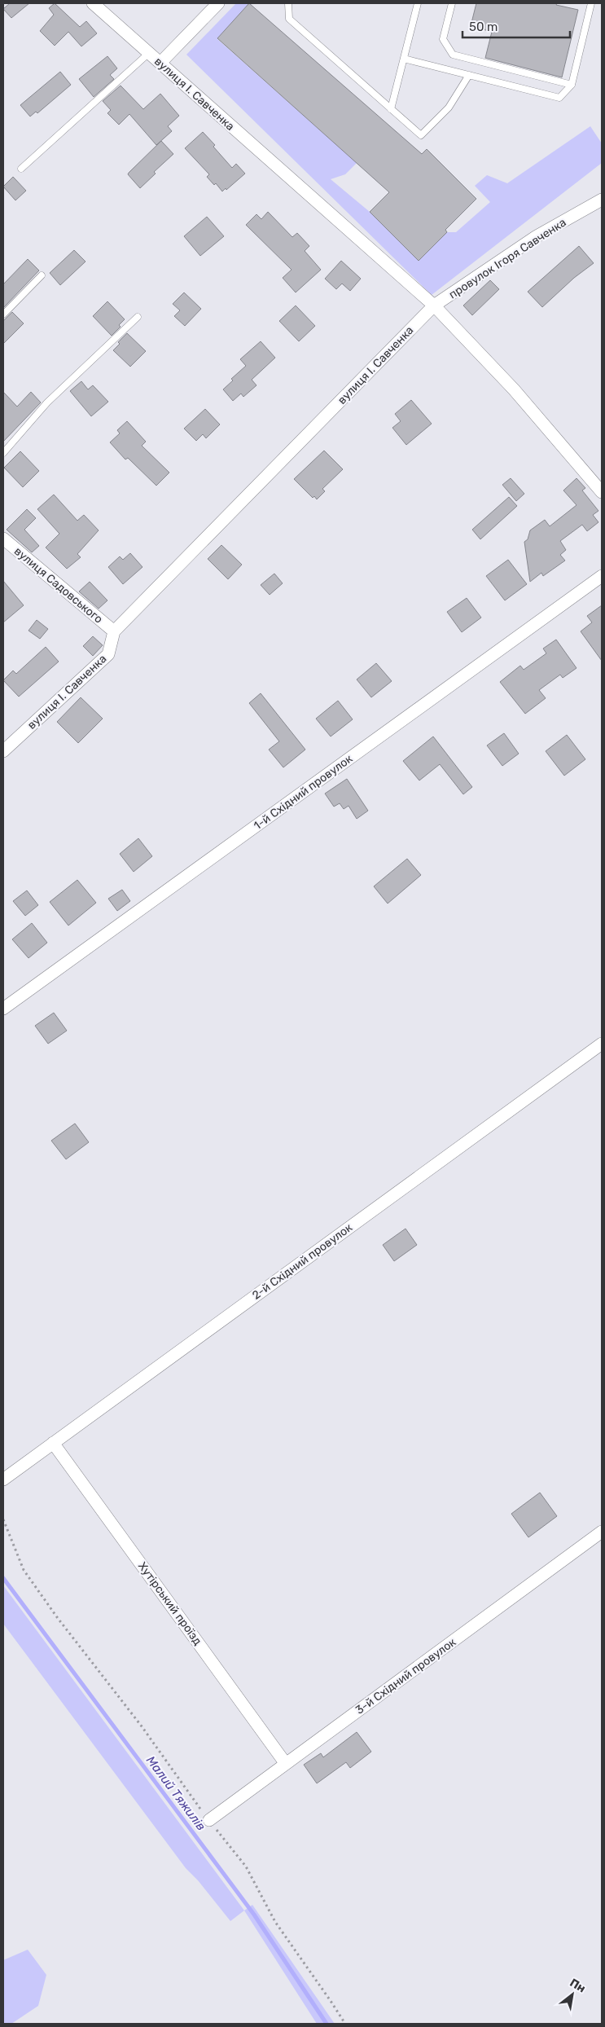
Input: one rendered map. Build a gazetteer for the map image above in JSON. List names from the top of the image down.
{
  "streets": {
    "street": [
      "вулиця І. Савченка",
      "провулок Ігоря Савченка",
      "вулиця Садовського",
      "1-й Східний провулок",
      "2-й Східний провулок",
      "Хутірський проїзд",
      "3-й Східний провулок"
    ]
  },
  "crossings": [
    ["вулиця І. Савченка", "провулок Ігоря Савченка"],
    ["вулиця І. Савченка", "вулиця Садовського"],
    ["2-й Східний провулок", "Хутірський проїзд"],
    ["Хутірський проїзд", "3-й Східний провулок"]
  ],
  "water": ["Малий Тяжилів"],
  "scale_bar": "50 m",
  "north": "top right"
}
